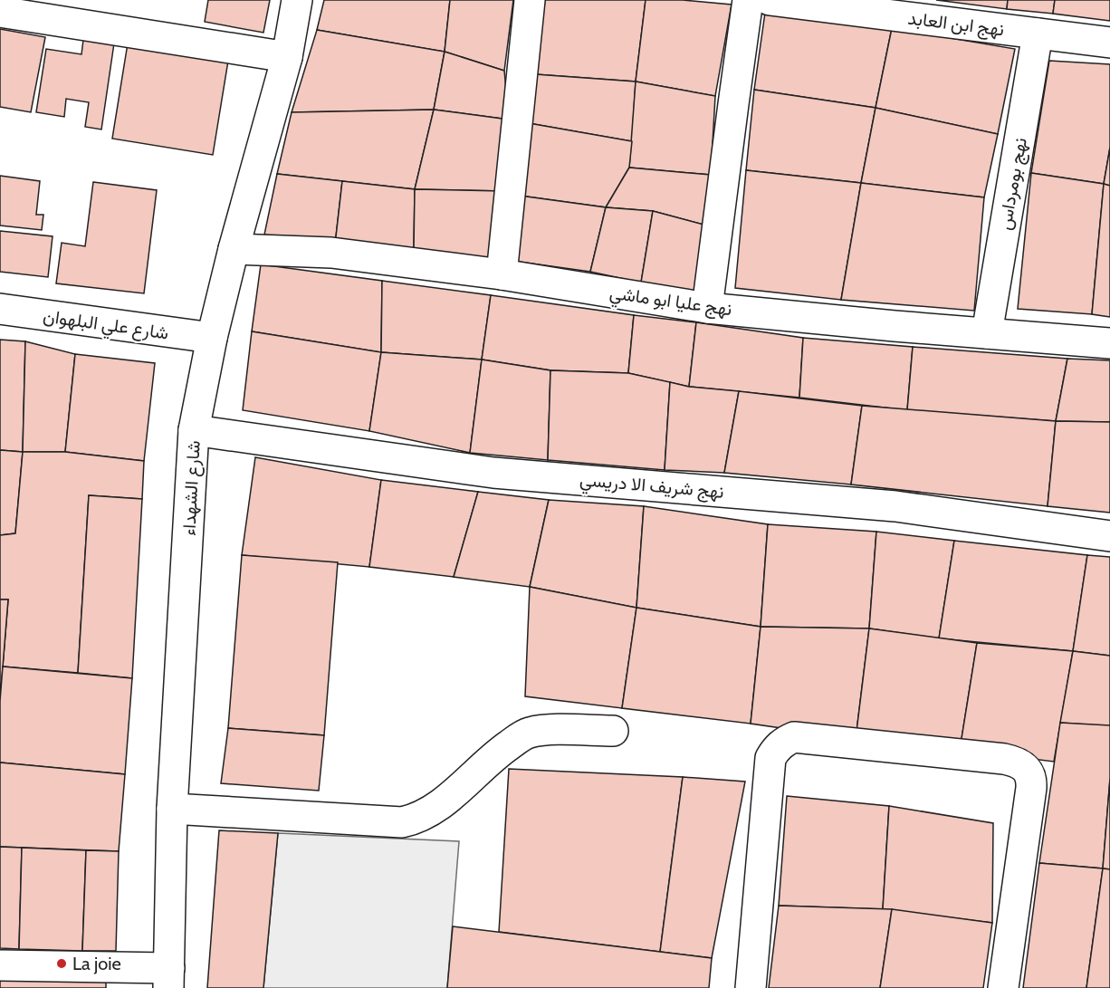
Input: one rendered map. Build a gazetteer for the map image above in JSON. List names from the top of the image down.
{
  "streets": {
    "street": [
      "نهج ابن العابد",
      "نهج بومرداس",
      "نهج عليا ابو ماشي",
      "شارع علي البلهوان",
      "نهج شريف الا دريسي",
      "شارع الشهداء"
    ]
  },
  "crossings": [
    ["نهج ابن العابد", "نهج بومرداس"],
    ["نهج بومرداس", "نهج عليا ابو ماشي"],
    ["نهج عليا ابو ماشي", "شارع الشهداء"],
    ["شارع علي البلهوان", "شارع الشهداء"],
    ["نهج شريف الا دريسي", "شارع الشهداء"]
  ],
  "places": ["La joie"]
}
